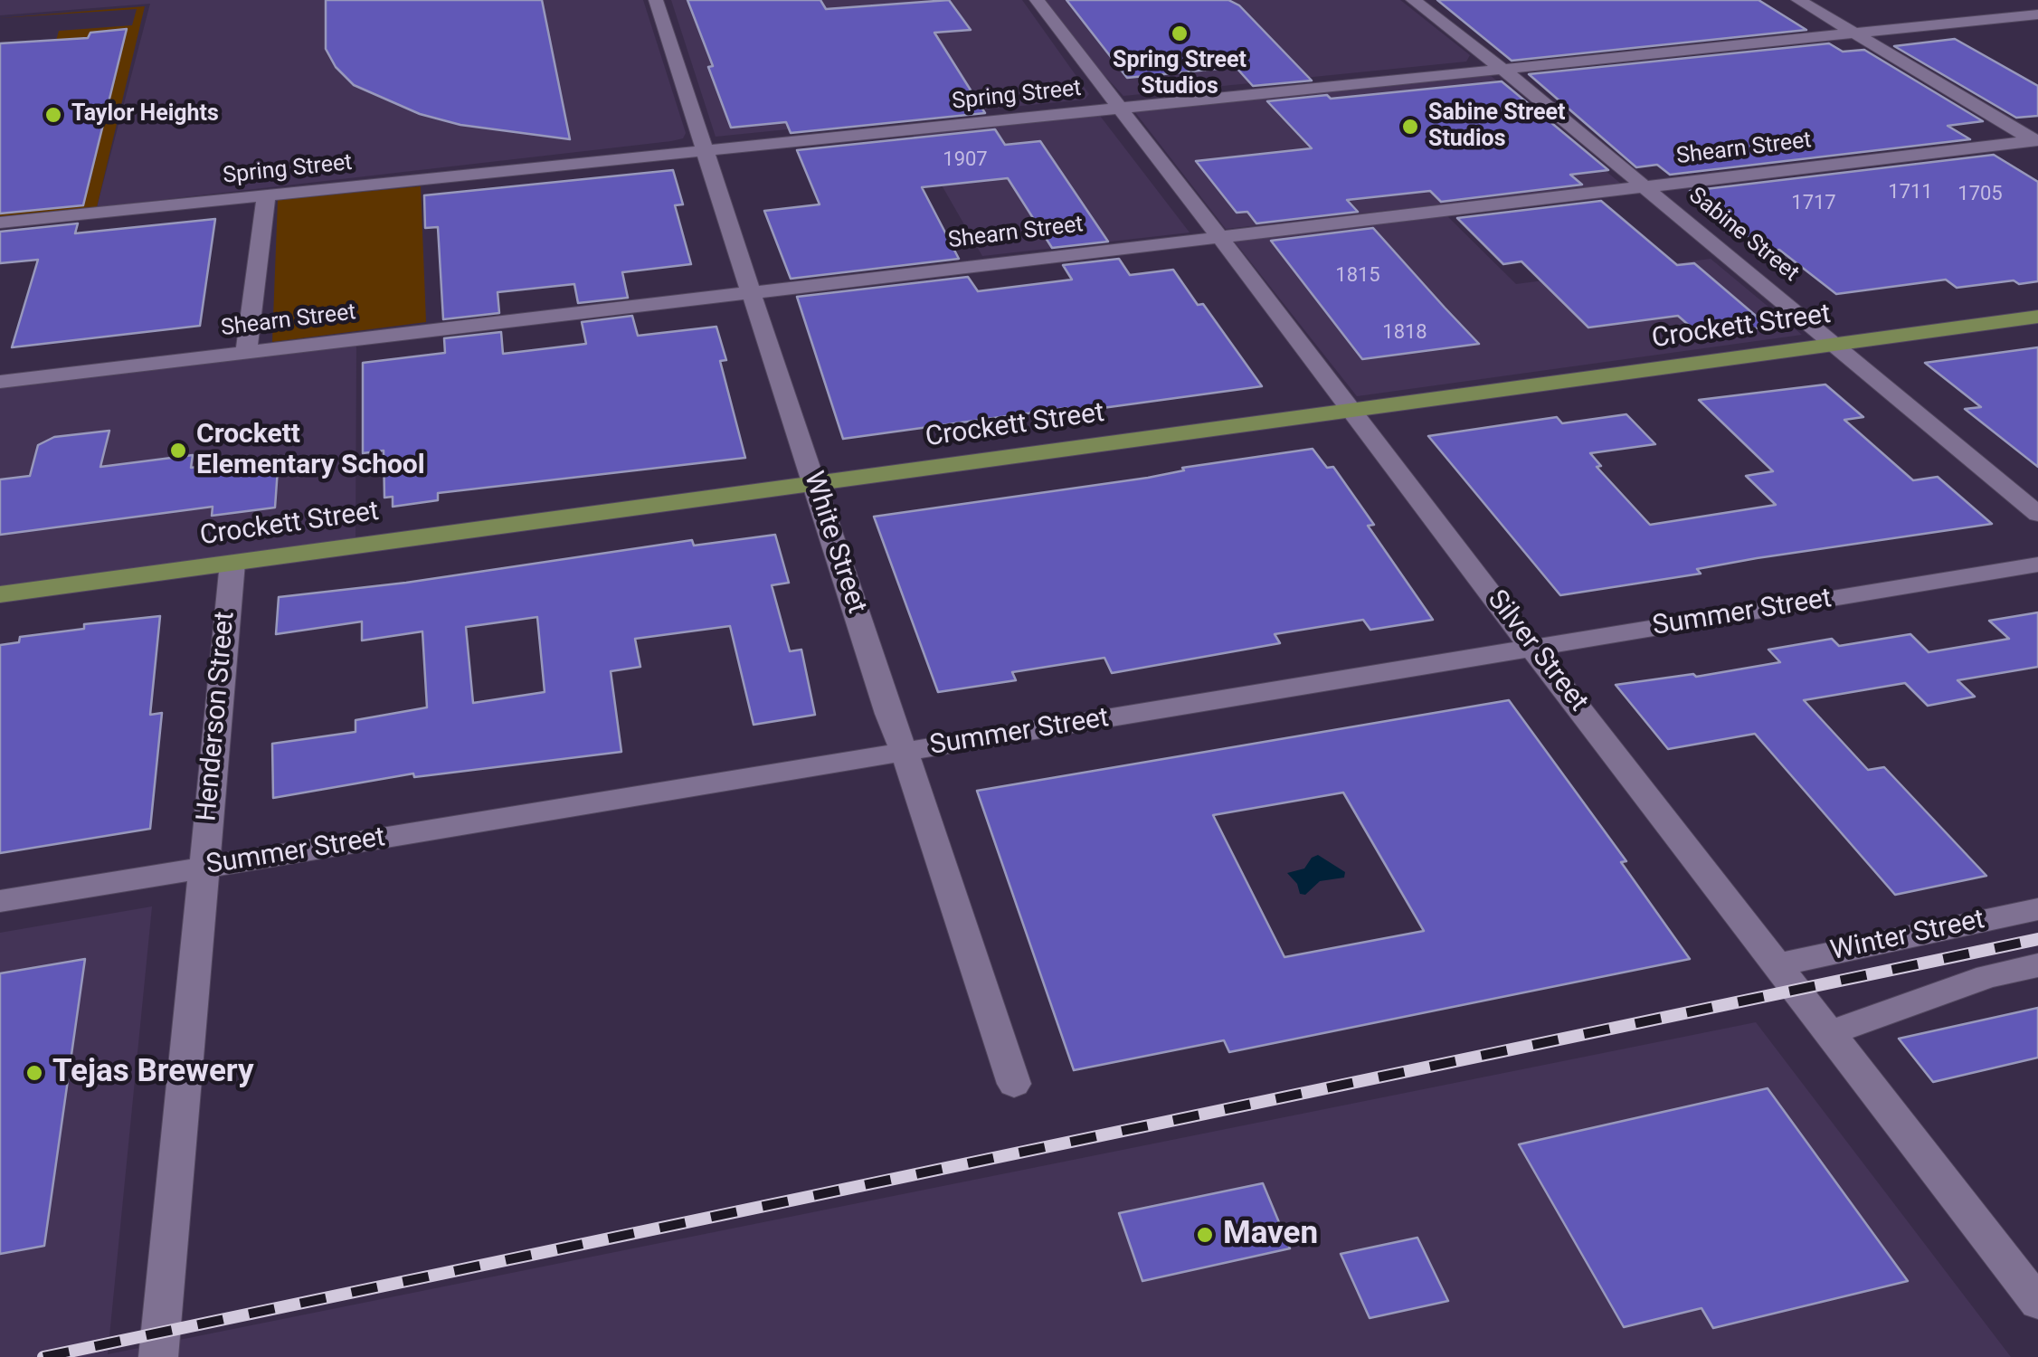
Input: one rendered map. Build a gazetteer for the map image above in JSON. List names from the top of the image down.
{
  "streets": {
    "main road": ["Crockett Street"],
    "street": [
      "Spring Street",
      "Shearn Street",
      "Sabine Street",
      "White Street",
      "Summer Street",
      "Silver Street",
      "Henderson Street",
      "Winter Street"
    ]
  },
  "crossings": [
    ["Spring Street", "Sabine Street"],
    ["Spring Street", "White Street"],
    ["Spring Street", "Silver Street"],
    ["Shearn Street", "Sabine Street"],
    ["Shearn Street", "White Street"],
    ["Shearn Street", "Silver Street"],
    ["Sabine Street", "Crockett Street"],
    ["Crockett Street", "White Street"],
    ["Crockett Street", "Silver Street"],
    ["Crockett Street", "Henderson Street"],
    ["White Street", "Summer Street"],
    ["Summer Street", "Silver Street"],
    ["Summer Street", "Henderson Street"],
    ["Silver Street", "Winter Street"]
  ],
  "places": [
    "Spring Street Studios",
    "Taylor Heights",
    "Sabine Street Studios",
    "Crockett Elementary School",
    "Tejas Brewery",
    "Maven"
  ],
  "house_numbers": [
    "1907",
    "1711",
    "1705",
    "1717",
    "1815",
    "1818"
  ]
}
